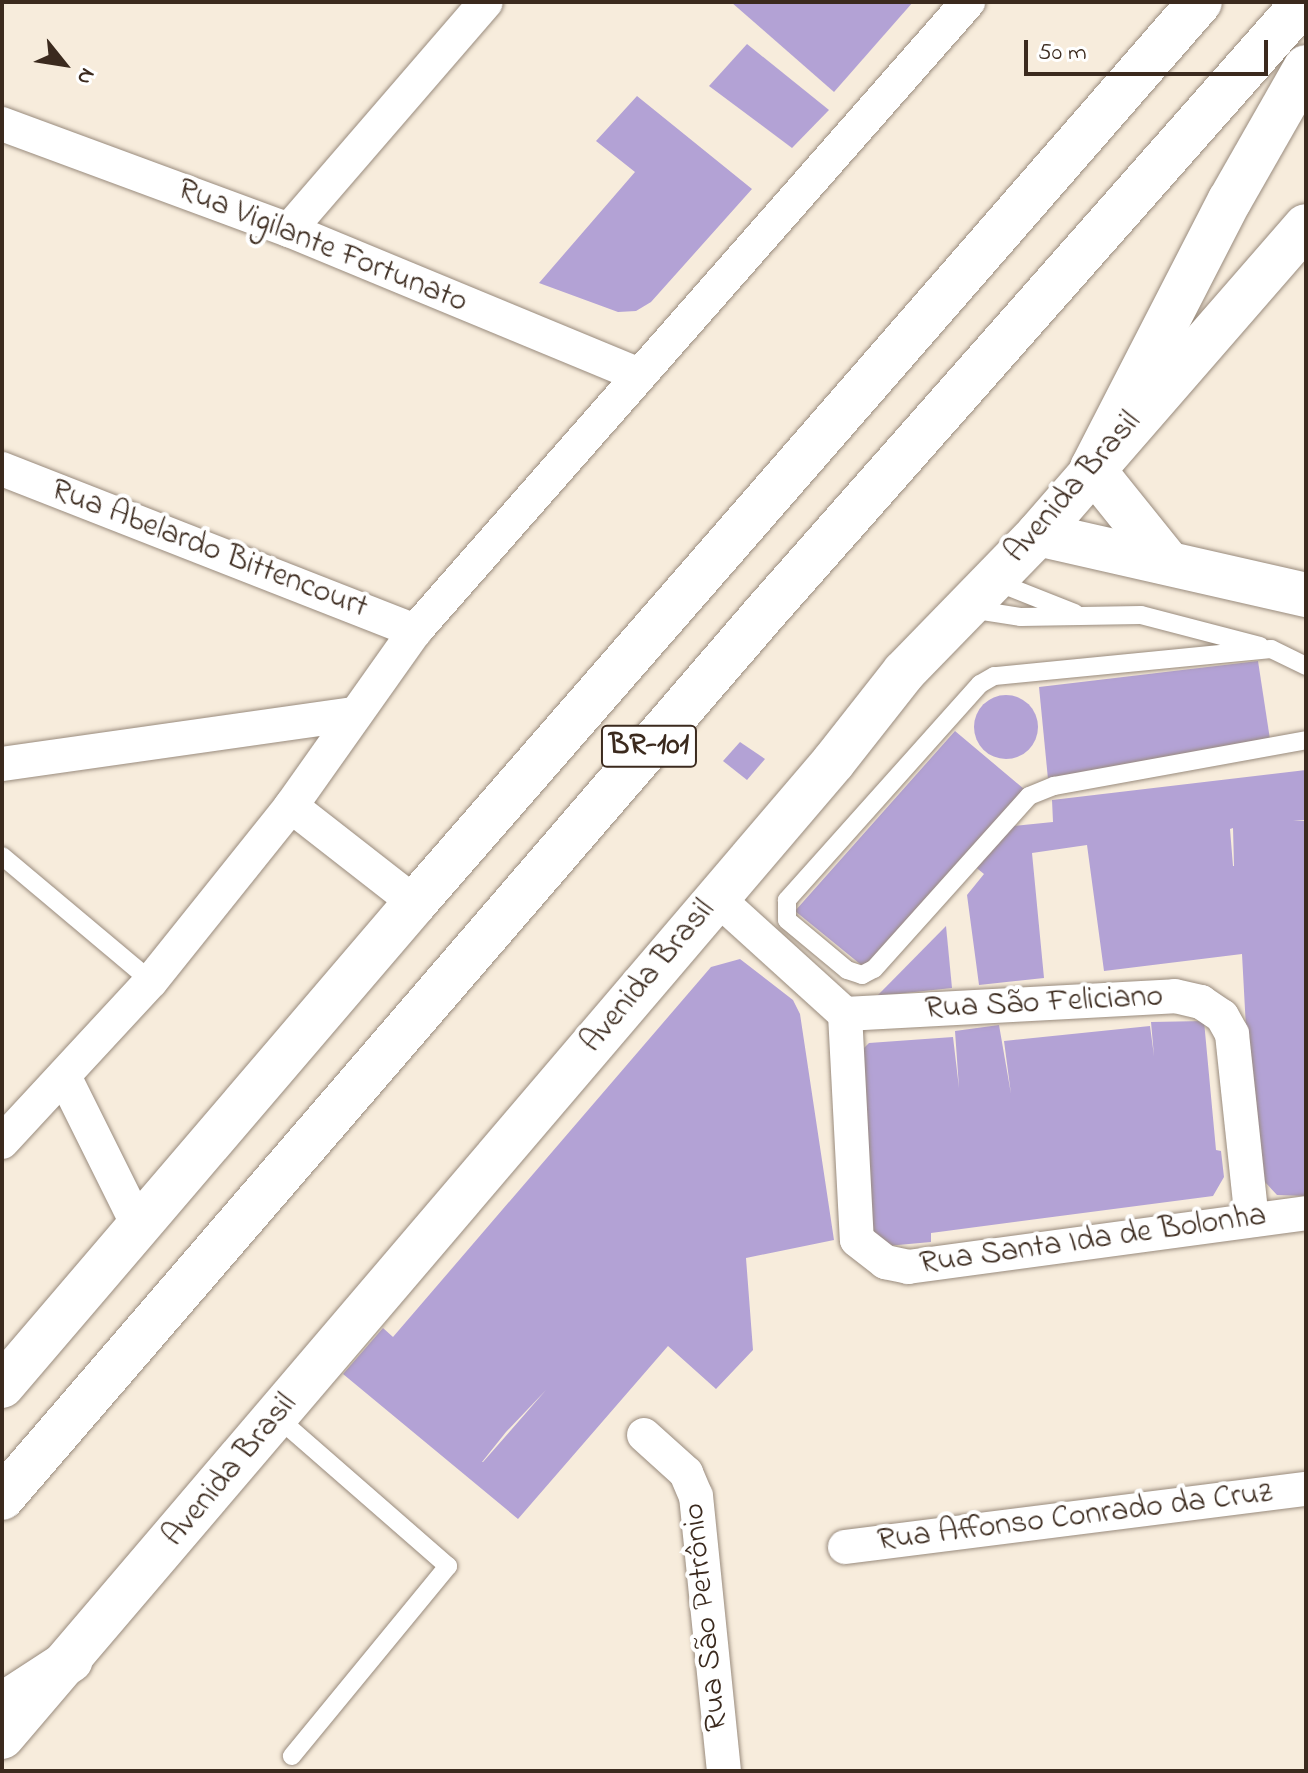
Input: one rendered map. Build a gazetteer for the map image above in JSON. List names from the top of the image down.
{
  "streets": {
    "main road": ["Avenida Brasil", "BR-101"],
    "street": [
      "Rua Vigilante Fortunato",
      "Rua Abelardo Bittencourt",
      "Rua São Feliciano",
      "Rua Santa Ida de Bolonha",
      "Rua Affonso Conrado da Cruz",
      "Rua São Petrônio"
    ]
  },
  "crossings": [
    ["Rua São Feliciano", "Rua Santa Ida de Bolonha"]
  ],
  "scale_bar": "50 m",
  "north": "bottom right"
}
